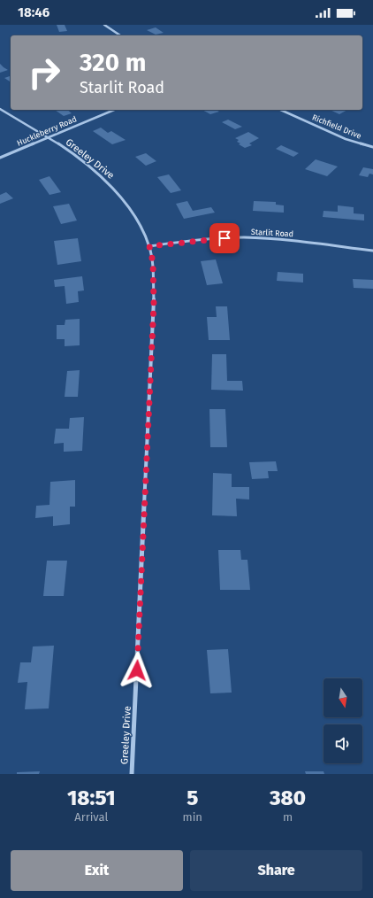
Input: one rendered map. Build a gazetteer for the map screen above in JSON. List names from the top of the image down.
{
  "streets": {
    "street": [
      "Richfield Drive",
      "Huckleberry Road",
      "Greeley Drive",
      "Starlit Road"
    ]
  },
  "crossings": [
    ["Huckleberry Road", "Greeley Drive"],
    ["Greeley Drive", "Starlit Road"]
  ],
  "north": "bottom",
  "page": {
    "status": "18:46",
    "turn": ["320 m", "Starlit Road"],
    "eta": [
      "18:51",
      "Arrival",
      "5",
      "min",
      "380",
      "m"
    ],
    "buttons": ["Exit", "Share"]
  }
}
